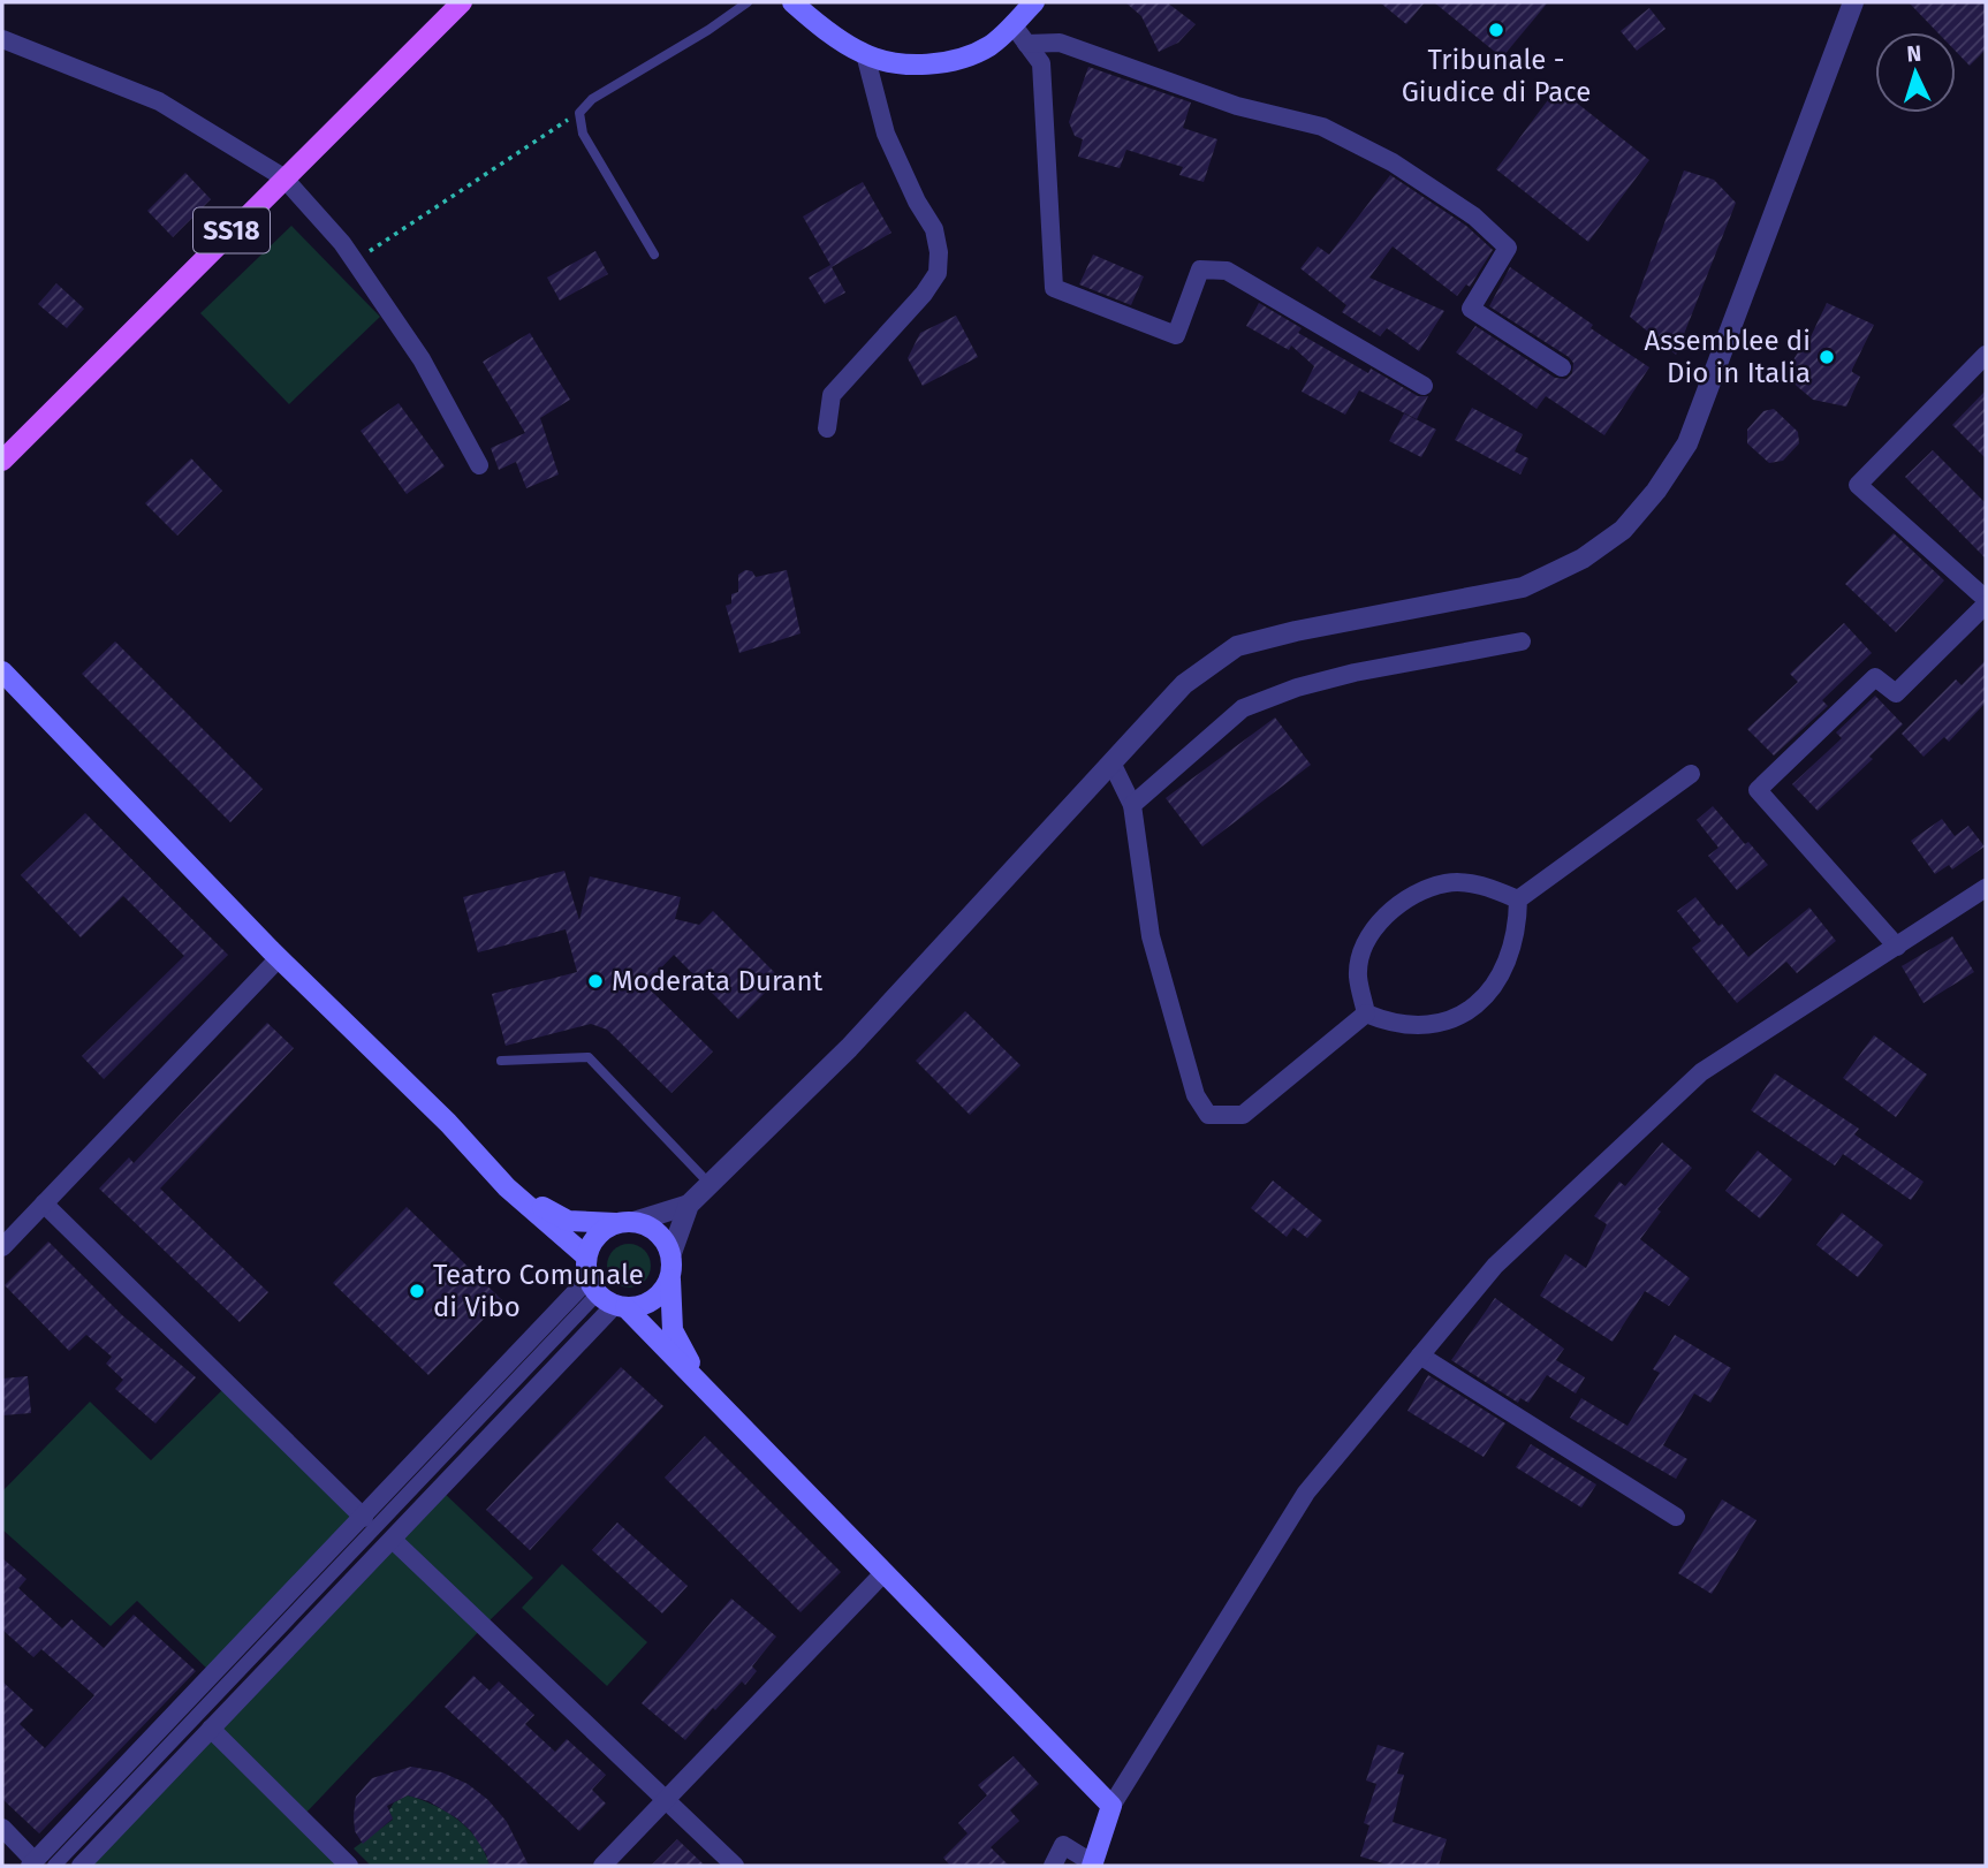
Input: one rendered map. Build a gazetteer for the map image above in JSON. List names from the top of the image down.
{
  "streets": {
    "main road": ["SS18"]
  },
  "places": [
    "Tribunale - Giudice di Pace",
    "Assemblee di Dio in Italia",
    "Moderata Durant",
    "Teatro Comunale di Vibo"
  ],
  "north": "top"
}
